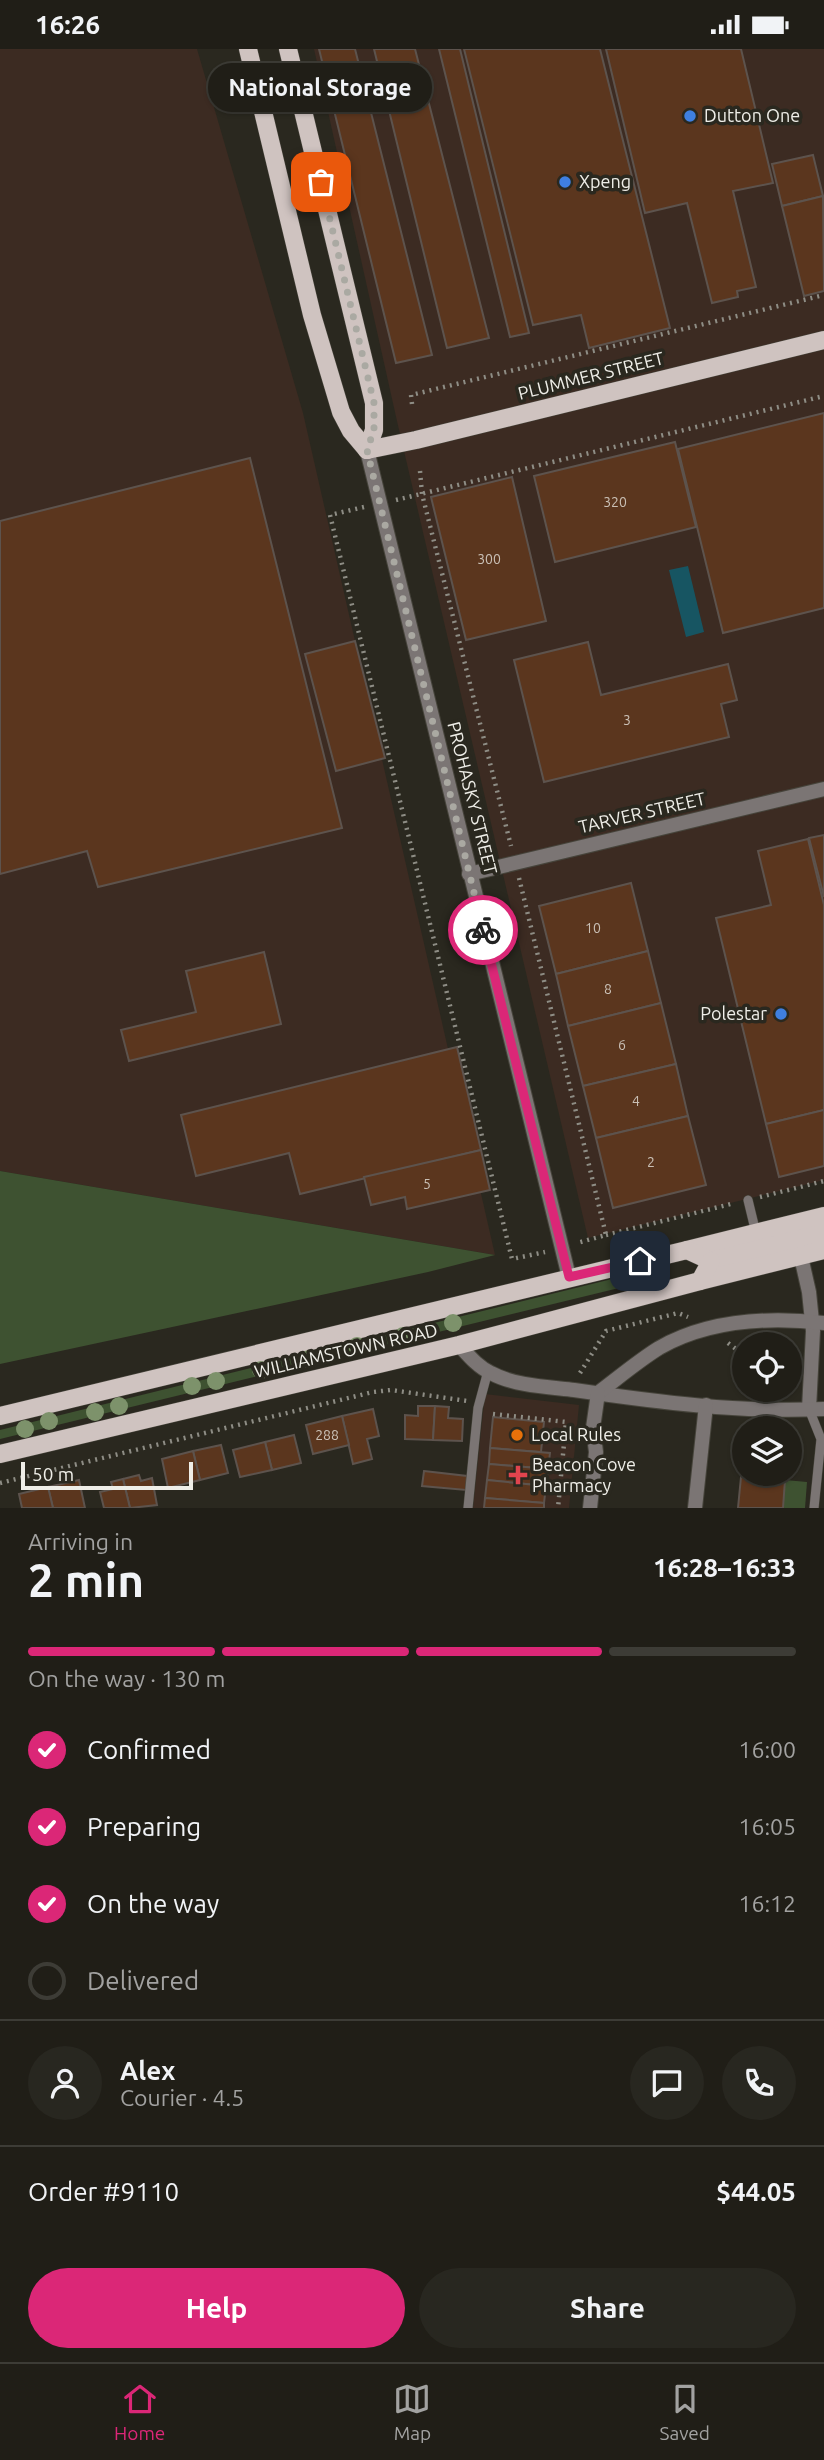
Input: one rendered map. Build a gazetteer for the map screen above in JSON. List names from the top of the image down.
{
  "streets": {
    "main road": ["PLUMMER STREET", "PROHASKY STREET", "WILLIAMSTOWN ROAD"],
    "street": ["TARVER STREET"]
  },
  "crossings": [
    ["PLUMMER STREET", "PROHASKY STREET"],
    ["PROHASKY STREET", "TARVER STREET"],
    ["PROHASKY STREET", "WILLIAMSTOWN ROAD"]
  ],
  "places": {
    "other": [
      "Dutton One",
      "National Storage",
      "Xpeng",
      "Polestar",
      "Local Rules"
    ],
    "health": ["Beacon Cove Pharmacy"]
  },
  "house_numbers": [
    "320",
    "300",
    "3",
    "10",
    "8",
    "6",
    "4",
    "2",
    "5",
    "288"
  ],
  "scale_bar": "50 m",
  "page": {
    "status": "16:26",
    "bubble": "National Storage",
    "scale": "50 m",
    "heading": ["2 min", "Arriving in", "16:28–16:33"],
    "panel": [
      "Alex",
      "Courier · 4.5",
      "Order #9110",
      "$44.05"
    ],
    "bar": "On the way · 130 m",
    "list": [
      ["Confirmed", "16:00"],
      ["Preparing", "16:05"],
      ["On the way", "16:12"],
      "Delivered"
    ],
    "buttons": ["Help", "Share"],
    "tabs": ["Home", "Map", "Saved"]
  }
}
